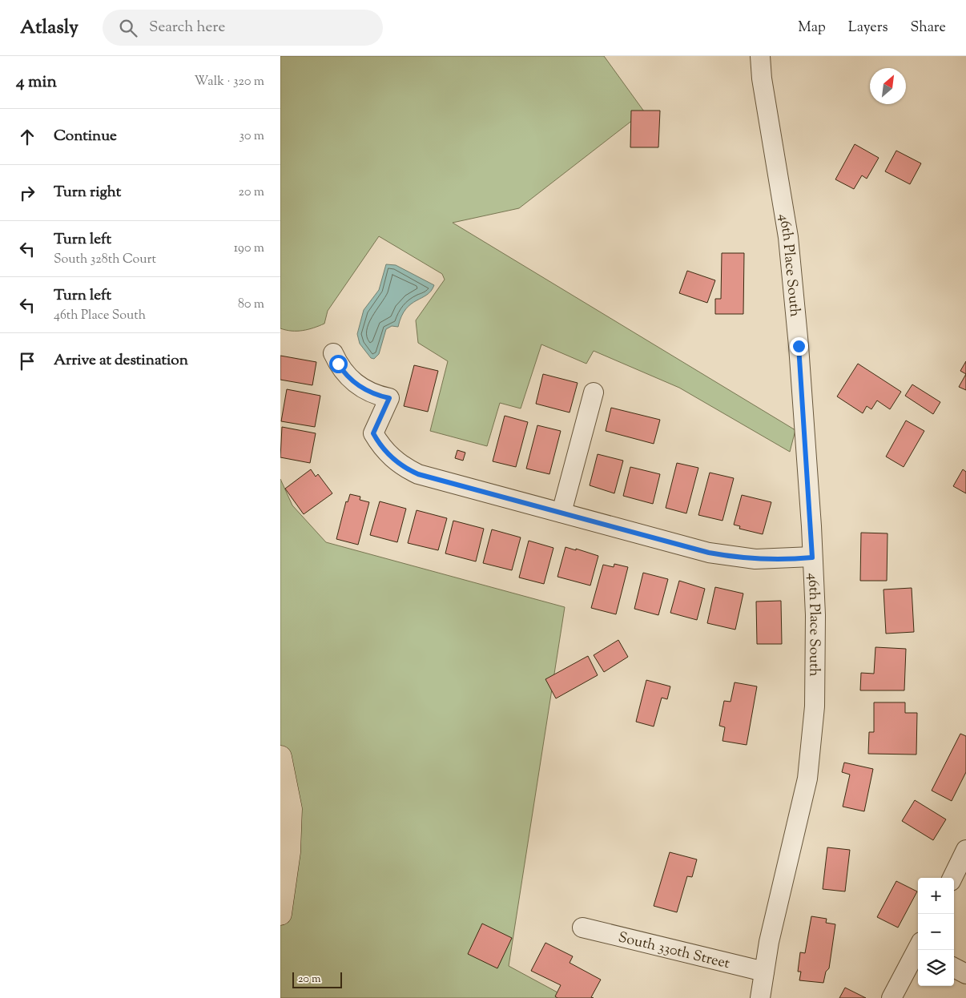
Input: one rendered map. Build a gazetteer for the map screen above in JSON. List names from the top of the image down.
{
  "streets": {
    "street": ["46th Place South", "South 330th Street"]
  },
  "crossings": [
    ["46th Place South", "South 330th Street"]
  ],
  "scale_bar": "20 m",
  "north": "top right",
  "page": {
    "header": "Atlasly",
    "search": "Search here",
    "nav": ["Map", "Layers", "Share"],
    "heading": ["4 min", "Walk · 320 m"],
    "list": [
      ["Continue", "30 m"],
      ["Turn right", "20 m"],
      ["Turn left", "South 328th Court", "190 m"],
      ["Turn left", "46th Place South", "80 m"],
      "Arrive at destination"
    ],
    "map_buttons": ["+", "−"],
    "scale": "20 m"
  }
}
